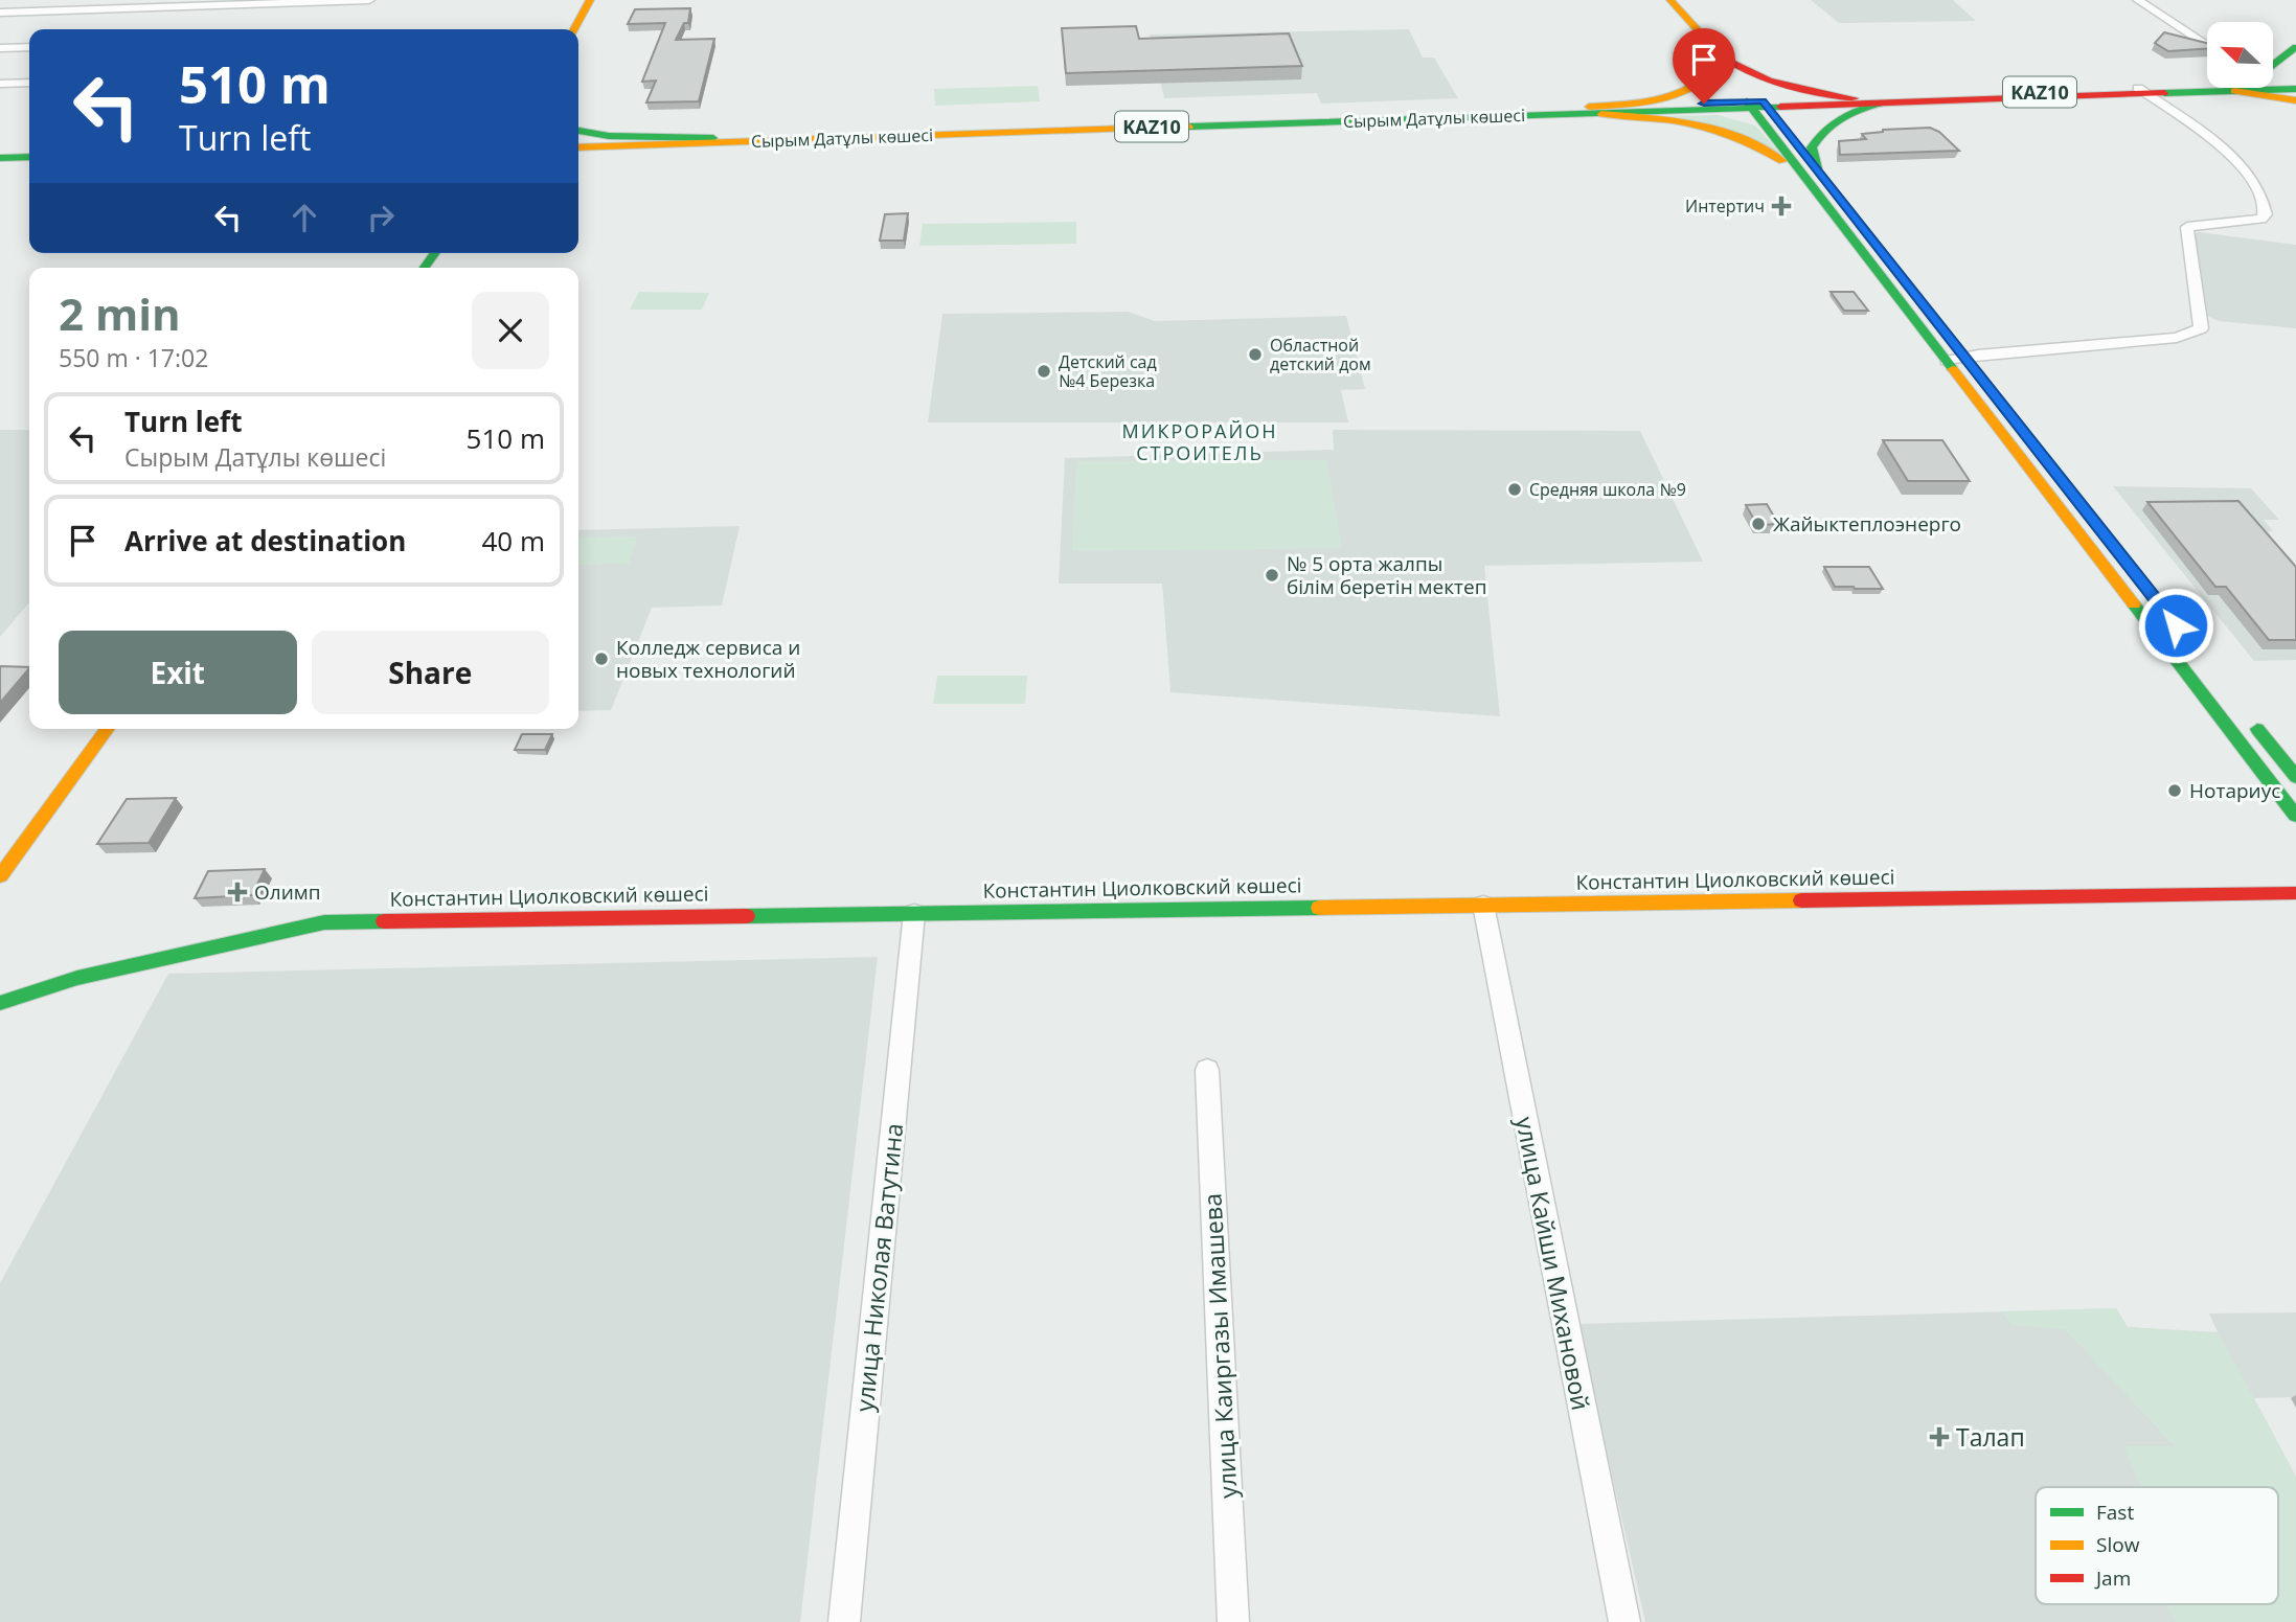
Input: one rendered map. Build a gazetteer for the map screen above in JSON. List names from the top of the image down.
{
  "streets": {
    "main road": ["KAZ10", "Сырым Датұлы көшесі", "Константин Циолковский көшесі"],
    "street": ["улица Кайши Михановой", "улица Николая Ватутина", "улица Каиргазы Имашева"]
  },
  "crossings": [
    ["Константин Циолковский көшесі", "улица Кайши Михановой"],
    ["Константин Циолковский көшесі", "улица Николая Ватутина"]
  ],
  "districts": ["МИКРОРАЙОН СТРОИТЕЛЬ"],
  "places": {
    "health": ["Интертич", "Олимп", "Талап"],
    "other": [
      "Областной детский дом",
      "Детский сад №4 Березка",
      "Средняя школа №9",
      "Жайыктеплоэнерго",
      "№ 5 орта жалпы білім беретін мектеп",
      "Колледж сервиса и новых технологий",
      "Нотариус"
    ]
  },
  "legend": ["Fast", "Slow", "Jam"],
  "north": "top left",
  "page": {
    "turn": ["510 m", "Turn left"],
    "heading": ["2 min", "550 m · 17:02"],
    "list": [
      {
        "name": "Turn left",
        "note": "Сырым Датұлы көшесі",
        "value": "510 m"
      },
      {
        "name": "Arrive at destination",
        "value": "40 m"
      }
    ],
    "buttons": ["Exit", "Share"]
  }
}
